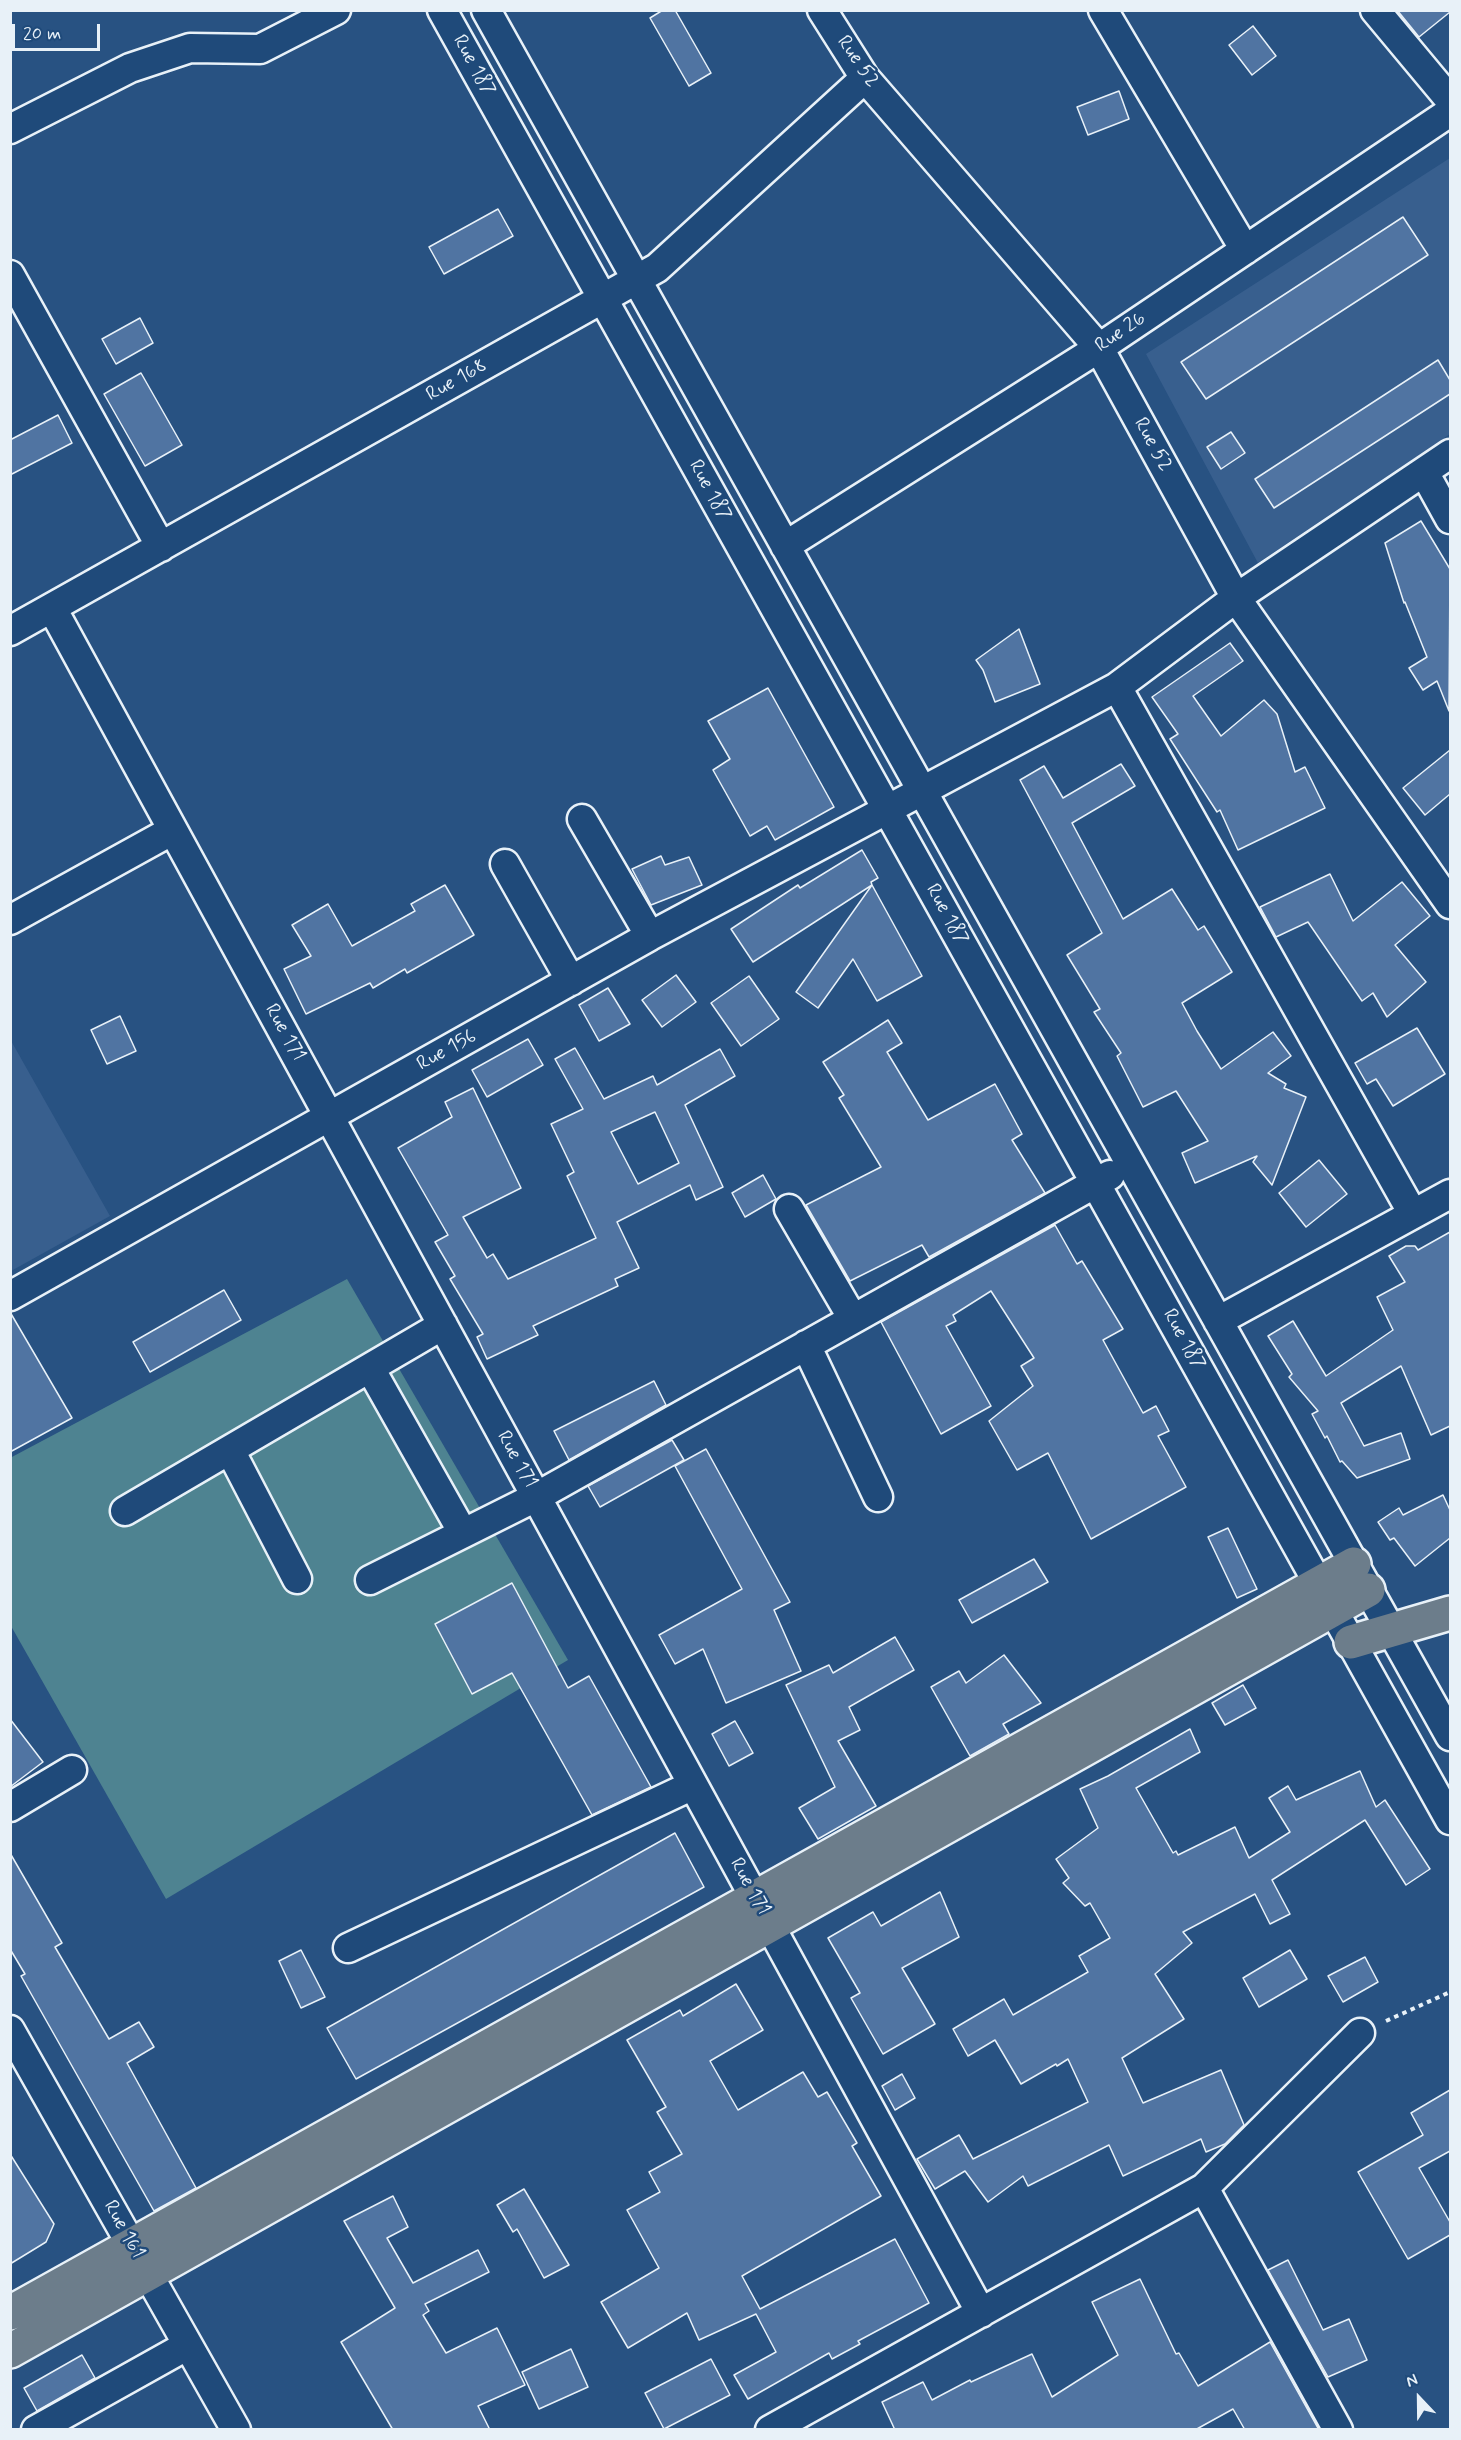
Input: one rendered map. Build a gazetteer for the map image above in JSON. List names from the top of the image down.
{
  "streets": {
    "street": [
      "Rue 52",
      "Rue 187",
      "Rue 26",
      "Rue 168",
      "Rue 171",
      "Rue 156",
      "Rue 161"
    ]
  },
  "crossings": [
    ["Rue 52", "Rue 26"],
    ["Rue 52", "Rue 168"],
    ["Rue 52", "Rue 156"],
    ["Rue 187", "Rue 26"],
    ["Rue 187", "Rue 168"],
    ["Rue 187", "Rue 156"],
    ["Rue 168", "Rue 171"],
    ["Rue 171", "Rue 156"]
  ],
  "scale_bar": "20 m",
  "north": "top"
}
